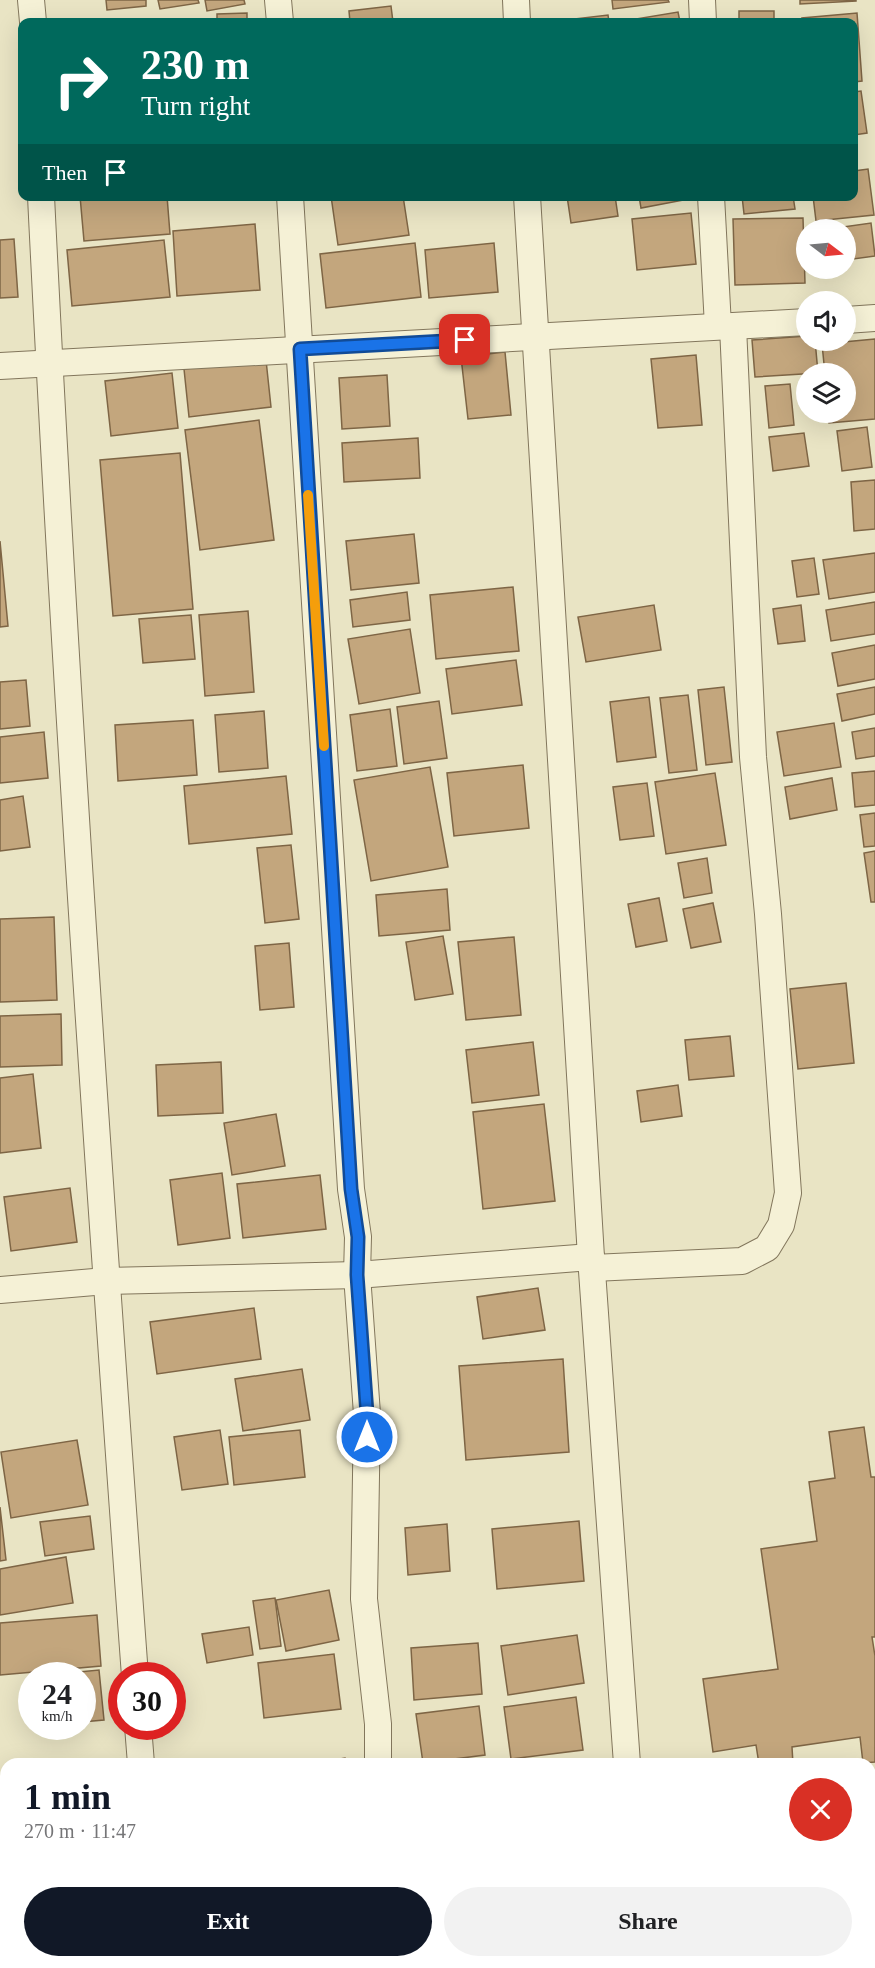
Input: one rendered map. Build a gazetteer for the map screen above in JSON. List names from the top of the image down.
{
  "north": "right",
  "page": {
    "turn": ["230 m", "Turn right"],
    "then": "Then",
    "speed": "24 km/h",
    "limit": "30",
    "heading": ["1 min", "270 m · 11:47"],
    "buttons": ["Exit", "Share"]
  }
}
